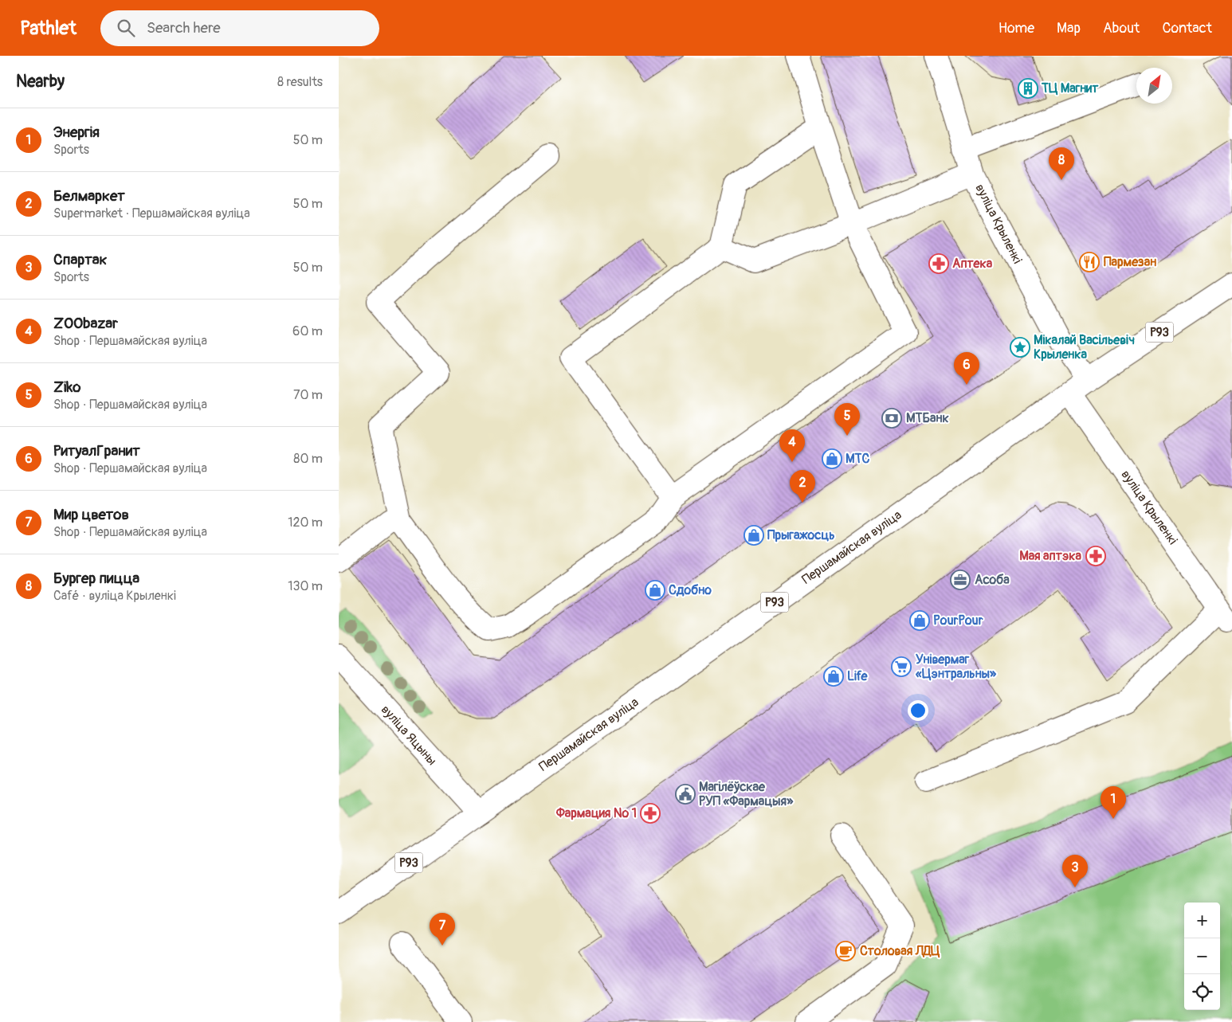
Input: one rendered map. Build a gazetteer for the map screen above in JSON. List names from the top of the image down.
{
  "streets": {
    "main road": [
      "вуліца Крыленкі",
      "Р93",
      "Першамайская вуліца",
      "вуліца Яцыны"
    ]
  },
  "crossings": [
    ["вуліца Крыленкі", "Першамайская вуліца"],
    ["Першамайская вуліца", "вуліца Яцыны"]
  ],
  "places": {
    "building": ["ТЦ Магнит"],
    "restaurant": ["Пармезан"],
    "pharmacy": ["Аптека", "Мая аптэка", "Фармация № 1"],
    "place": ["Мікалай Васільевіч Крыленка"],
    "bank": ["МТБанк"],
    "shop": [
      "МТС",
      "Прыгажосць",
      "Сдобно",
      "PourPour",
      "Life"
    ],
    "office": ["Асоба"],
    "supermarket": ["Універмаг «Цэнтральны»"],
    "public building": ["Магілёўскае РУП «Фармацыя»"],
    "cafe": ["Столовая ЛДЦ"]
  },
  "north": "top right",
  "page": {
    "header": "Pathlet",
    "search": "Search here",
    "nav": [
      "Home",
      "Map",
      "About",
      "Contact"
    ],
    "heading": ["Nearby", "8 results"],
    "list": [
      {
        "mark": "1",
        "name": "Энергія",
        "note": "Sports",
        "value": "50 m"
      },
      {
        "mark": "2",
        "name": "Белмаркет",
        "note": "Supermarket · Першамайская вуліца",
        "value": "50 m"
      },
      {
        "mark": "3",
        "name": "Спартак",
        "note": "Sports",
        "value": "50 m"
      },
      {
        "mark": "4",
        "name": "ZOObazar",
        "note": "Shop · Першамайская вуліца",
        "value": "60 m"
      },
      {
        "mark": "5",
        "name": "Ziko",
        "note": "Shop · Першамайская вуліца",
        "value": "70 m"
      },
      {
        "mark": "6",
        "name": "РитуалГранит",
        "note": "Shop · Першамайская вуліца",
        "value": "80 m"
      },
      {
        "mark": "7",
        "name": "Мир цветов",
        "note": "Shop · Першамайская вуліца",
        "value": "120 m"
      },
      {
        "mark": "8",
        "name": "Бургер пицца",
        "note": "Café · вуліца Крыленкі",
        "value": "130 m"
      }
    ],
    "pins": [
      "8",
      "6",
      "5",
      "4",
      "2",
      "1",
      "3",
      "7"
    ],
    "map_buttons": ["+", "−"]
  }
}
